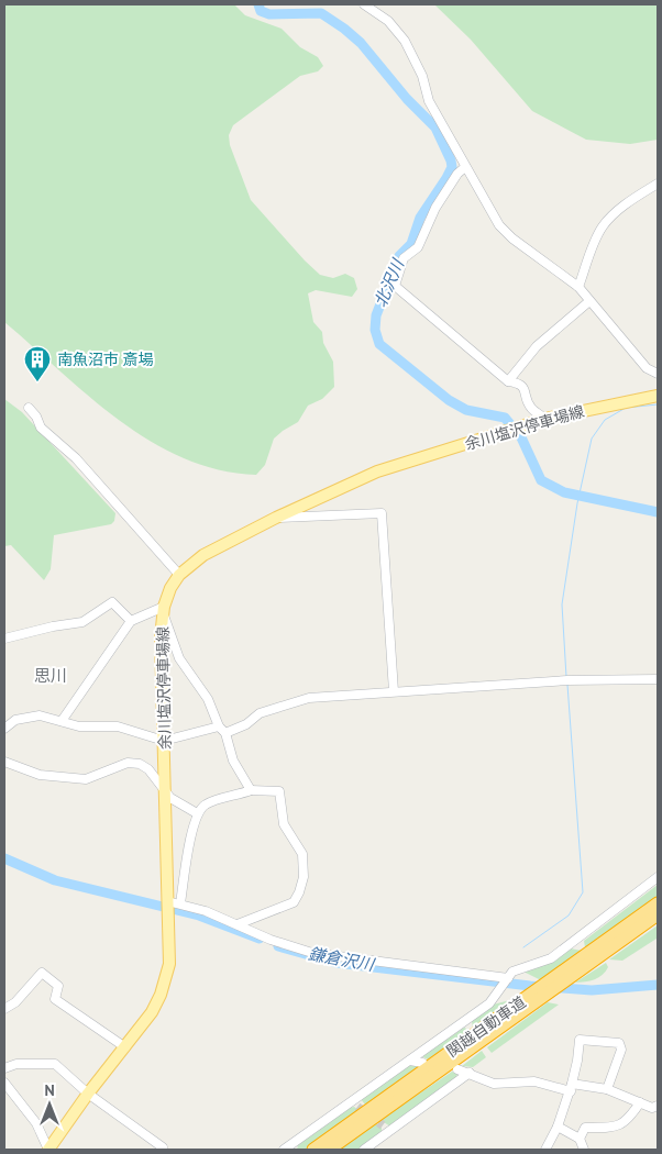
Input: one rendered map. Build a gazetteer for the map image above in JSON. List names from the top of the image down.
{
  "streets": {
    "highway": ["関越自動車道"],
    "main road": ["余川塩沢停車場線"]
  },
  "districts": ["思川"],
  "water": ["北沢川", "鎌倉沢川"],
  "places": {
    "building": ["南魚沼市 斎場"]
  },
  "north": "top"
}
